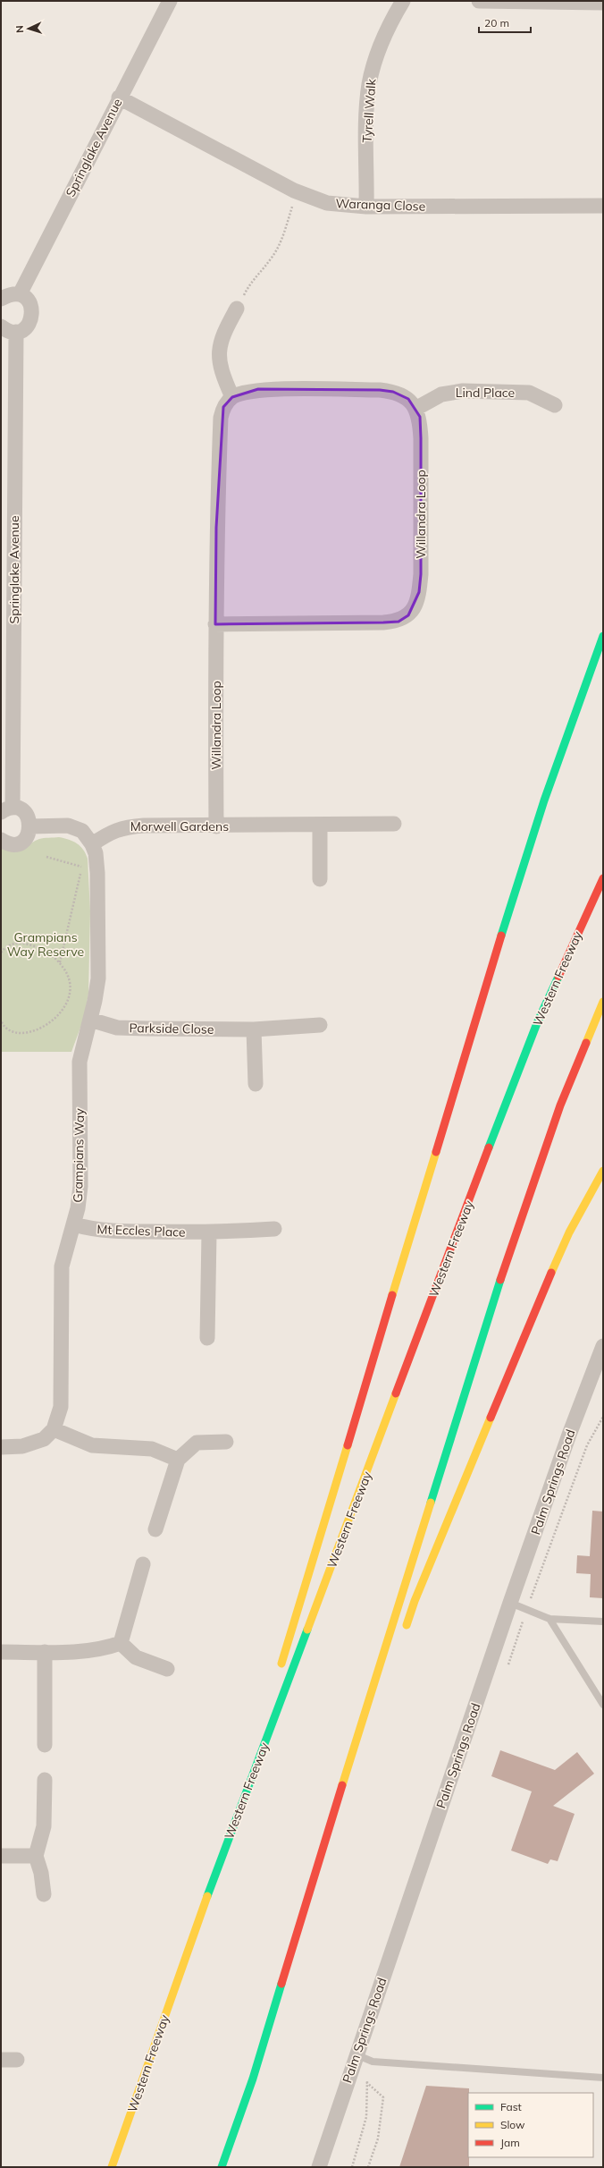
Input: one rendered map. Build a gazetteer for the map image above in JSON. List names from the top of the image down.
{
  "streets": {
    "highway": ["Western Freeway"],
    "street": [
      "Tyrell Walk",
      "Springlake Avenue",
      "Waranga Close",
      "Lind Place",
      "Willandra Loop",
      "Morwell Gardens",
      "Parkside Close",
      "Grampians Way",
      "Mt Eccles Place",
      "Palm Springs Road"
    ]
  },
  "crossings": [
    ["Tyrell Walk", "Waranga Close"],
    ["Springlake Avenue", "Waranga Close"],
    ["Lind Place", "Willandra Loop"],
    ["Willandra Loop", "Morwell Gardens"],
    ["Morwell Gardens", "Grampians Way"],
    ["Parkside Close", "Grampians Way"],
    ["Grampians Way", "Mt Eccles Place"]
  ],
  "parks": ["Grampians Way Reserve"],
  "legend": ["Fast", "Slow", "Jam"],
  "scale_bar": "20 m",
  "north": "left"
}
